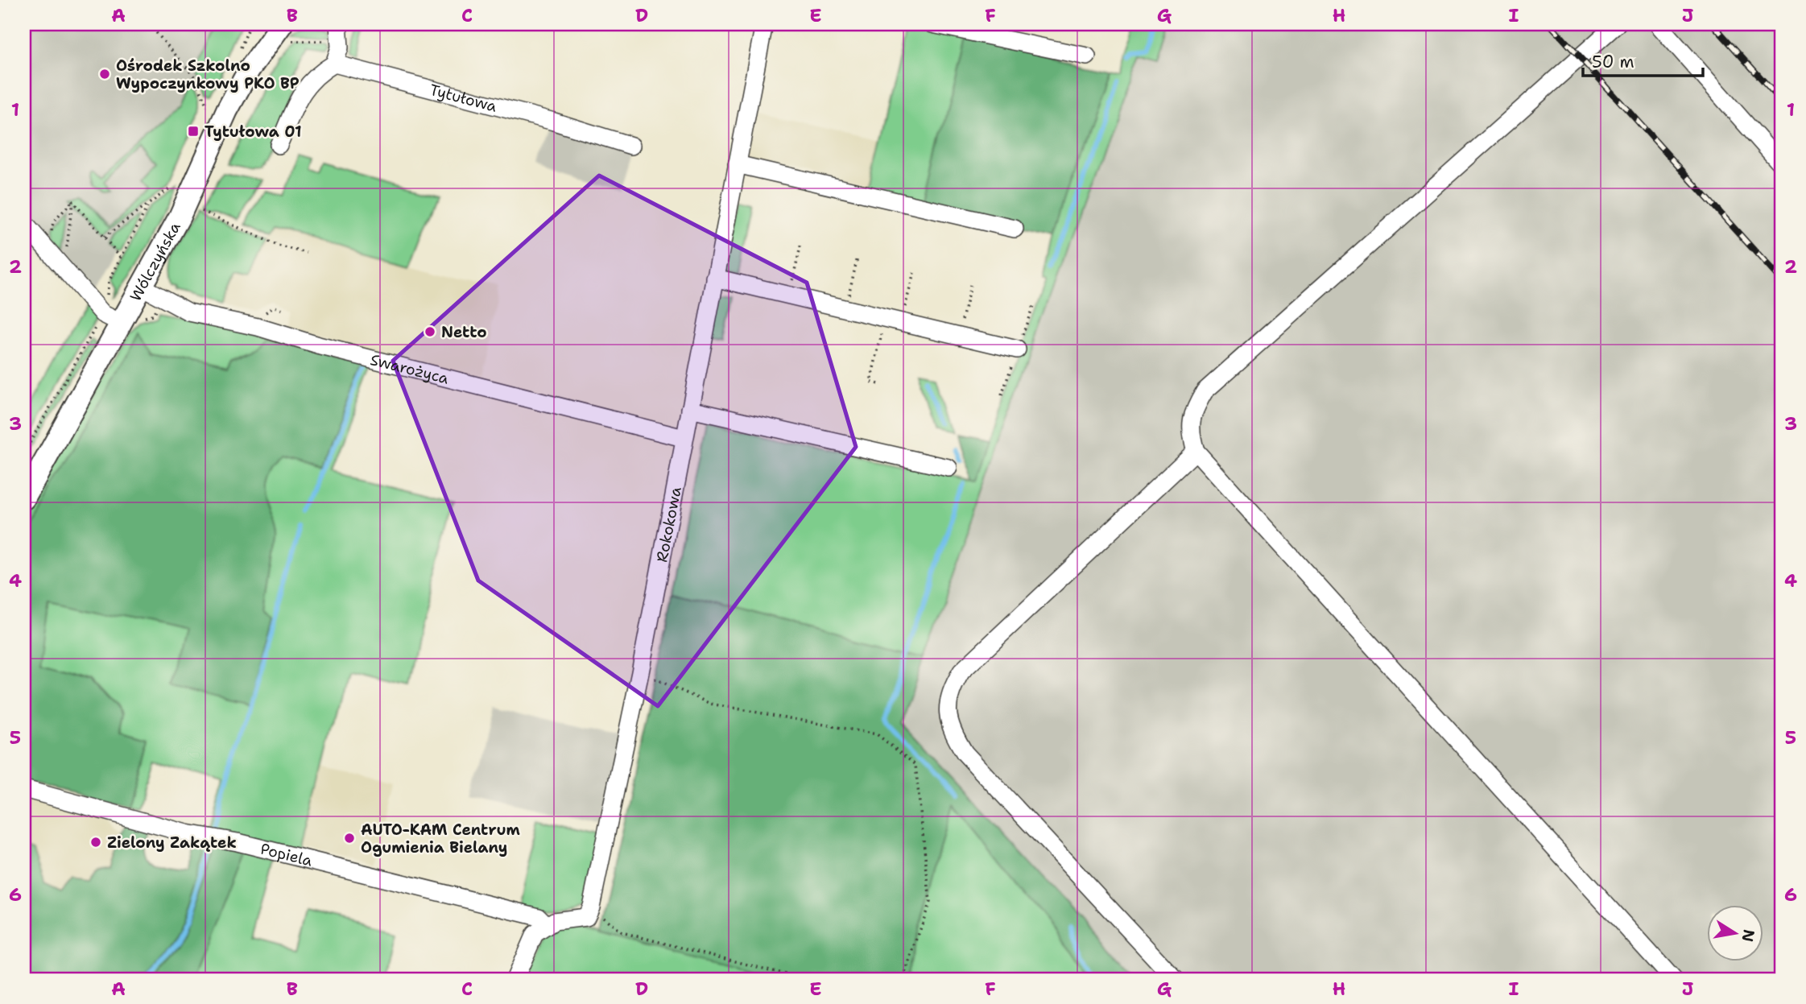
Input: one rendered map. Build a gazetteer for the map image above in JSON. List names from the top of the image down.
{
  "streets": {
    "main road": ["Wólczyńska"],
    "street": [
      "Tytułowa",
      "Swarożyca",
      "Rokokowa",
      "Popiela"
    ]
  },
  "crossings": [
    ["Wólczyńska", "Swarożyca"],
    ["Swarożyca", "Rokokowa"]
  ],
  "places": {
    "other": [
      "Ośrodek Szkolno Wypoczynkowy PKO BP",
      "Netto",
      "AUTO-KAM Centrum Ogumienia Bielany",
      "Zielony Zakątek"
    ],
    "transit": ["Tytułowa 01"]
  },
  "scale_bar": "50 m",
  "north": "right",
  "grid": {
    "columns": [
      "A",
      "B",
      "C",
      "D",
      "E",
      "F",
      "G",
      "H",
      "I",
      "J"
    ],
    "rows": [
      "1",
      "2",
      "3",
      "4",
      "5",
      "6"
    ]
  }
}
